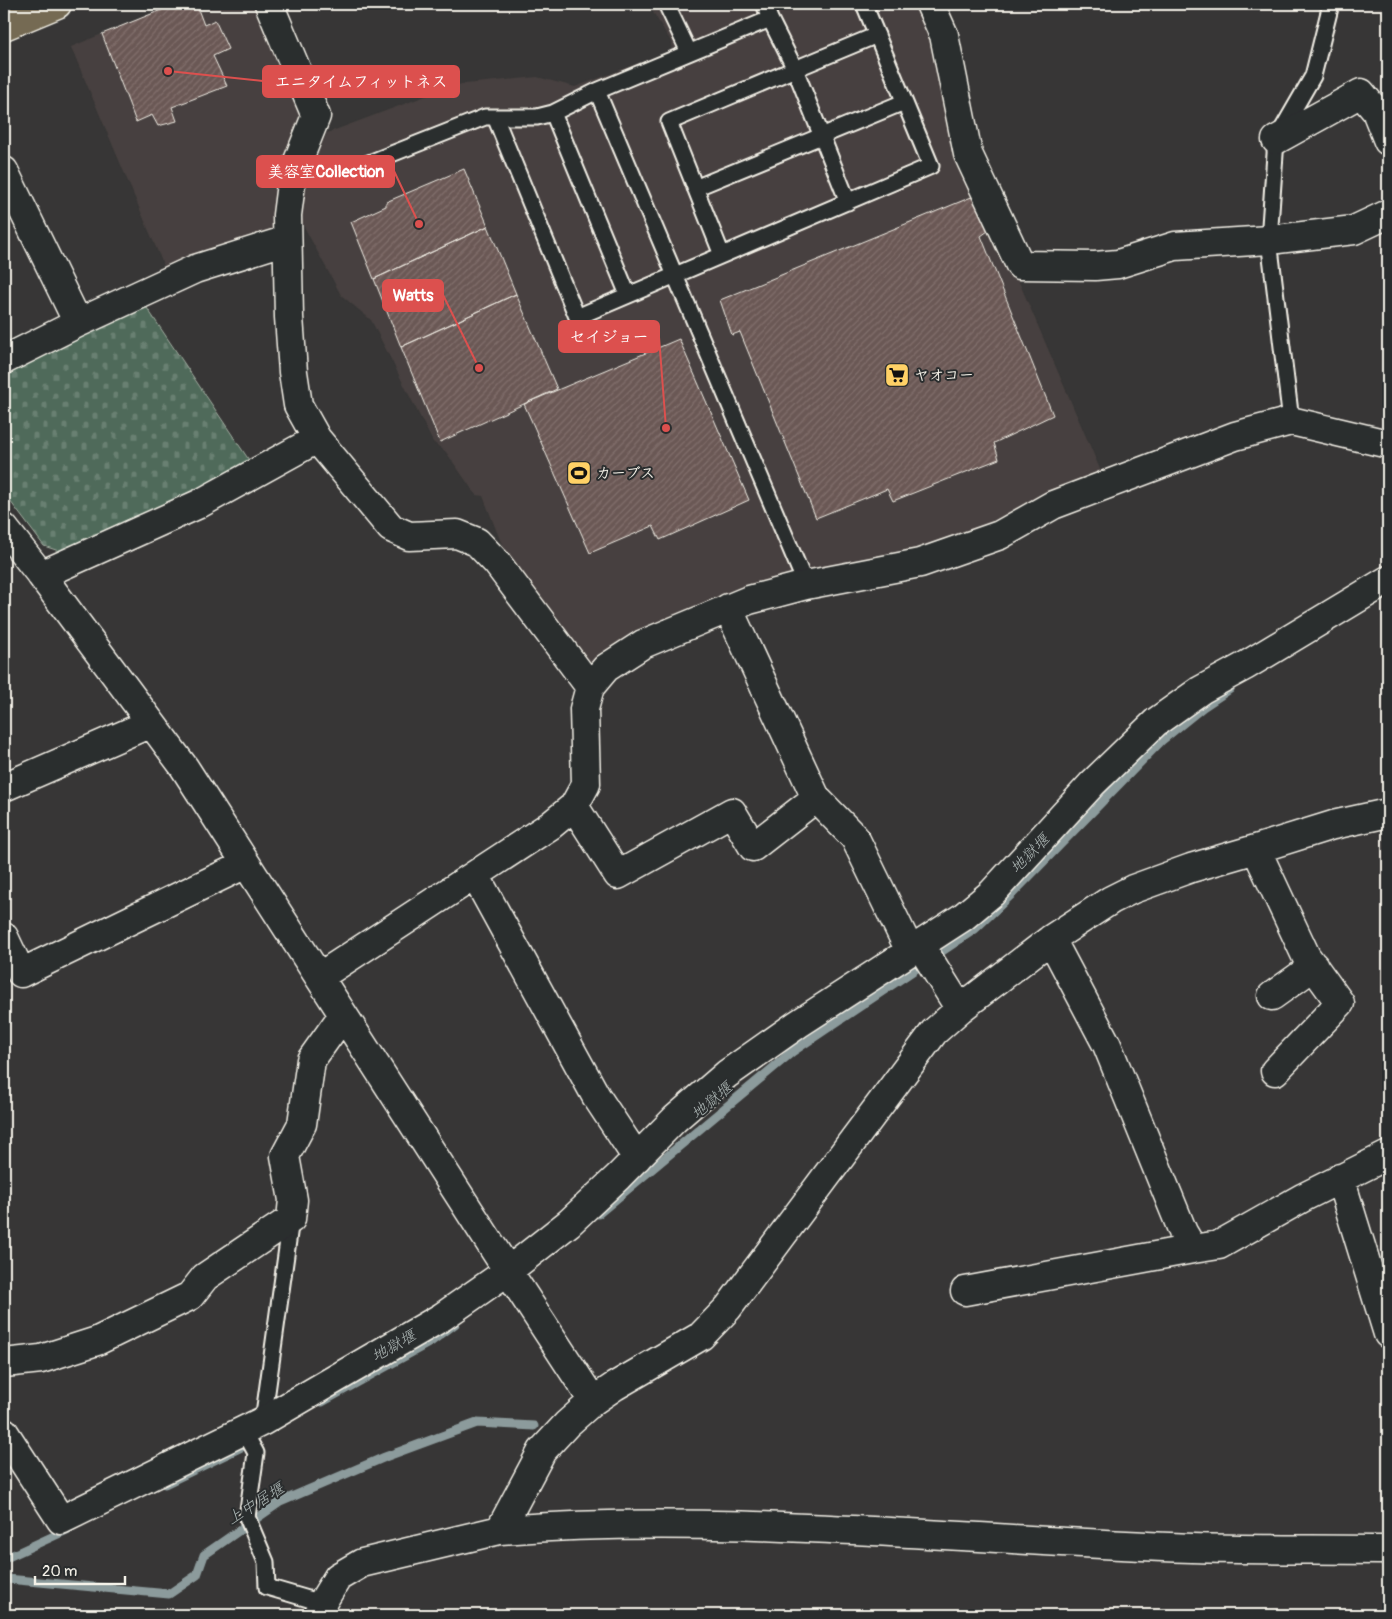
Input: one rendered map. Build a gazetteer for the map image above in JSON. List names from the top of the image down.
{
  "water": ["地獄堰", "上中居堰"],
  "places": {
    "other": [
      "エニタイムフィットネス",
      "美容室Collection",
      "Watts",
      "セイジョー"
    ],
    "supermarket": ["ヤオコー"],
    "sports": ["カーブス"]
  },
  "scale_bar": "20 m"
}
